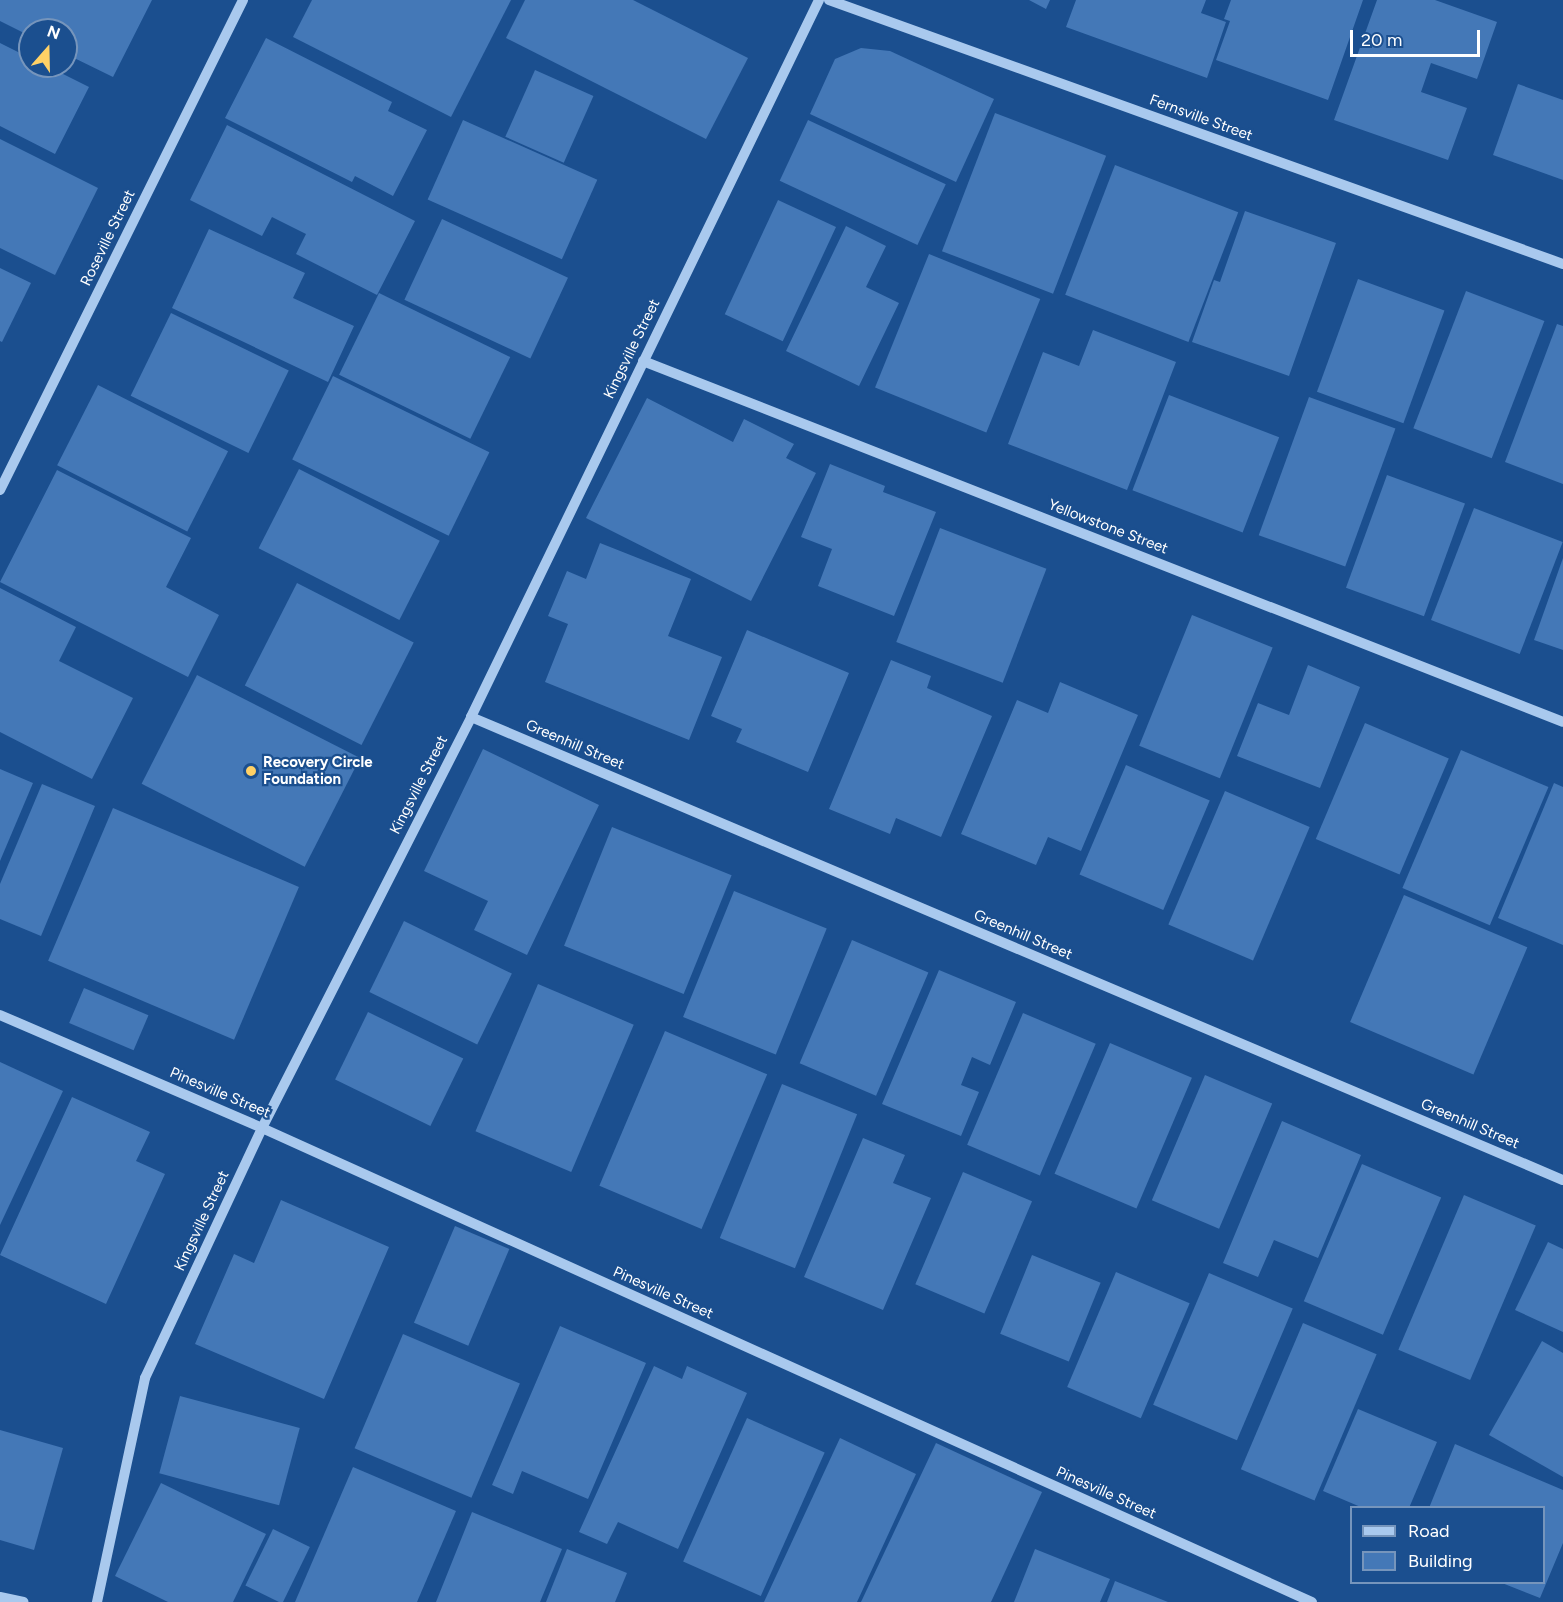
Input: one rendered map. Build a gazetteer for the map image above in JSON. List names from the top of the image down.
{
  "streets": {
    "street": [
      "Fernsville Street",
      "Roseville Street",
      "Kingsville Street",
      "Yellowstone Street",
      "Greenhill Street",
      "Pinesville Street"
    ]
  },
  "crossings": [
    ["Kingsville Street", "Yellowstone Street"],
    ["Kingsville Street", "Greenhill Street"],
    ["Kingsville Street", "Pinesville Street"]
  ],
  "places": ["Recovery Circle Foundation"],
  "legend": ["Road", "Building"],
  "scale_bar": "20 m",
  "north": "top"
}
